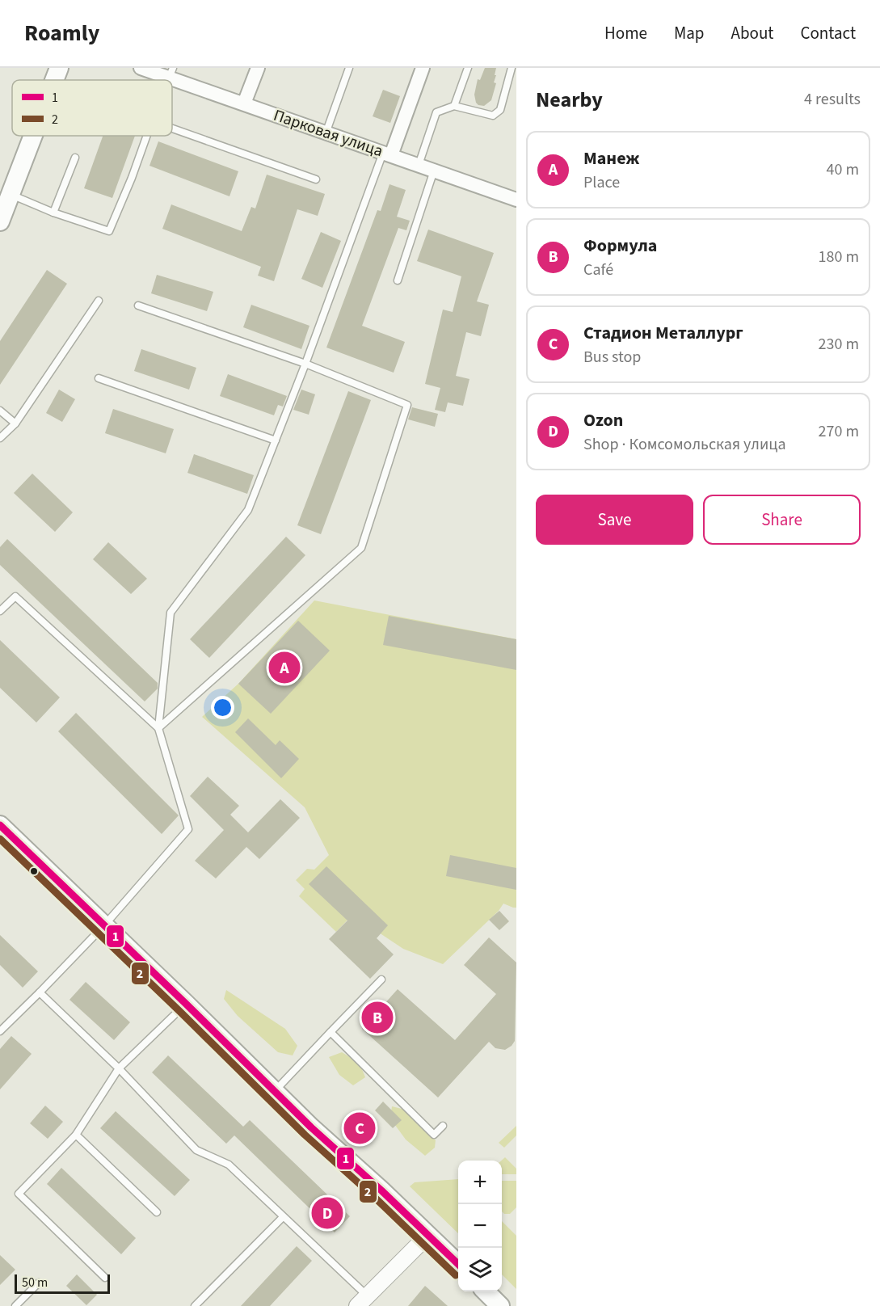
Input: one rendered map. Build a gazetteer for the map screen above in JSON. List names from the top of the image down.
{
  "streets": {
    "street": ["Парковая улица"]
  },
  "lines": ["transit line 1", "transit line 2"],
  "legend": ["1", "2"],
  "scale_bar": "50 m",
  "page": {
    "header": "Roamly",
    "nav": [
      "Home",
      "Map",
      "About",
      "Contact"
    ],
    "heading": ["Nearby", "4 results"],
    "list": [
      {
        "mark": "A",
        "name": "Манеж",
        "note": "Place",
        "value": "40 m"
      },
      {
        "mark": "B",
        "name": "Формула",
        "note": "Café",
        "value": "180 m"
      },
      {
        "mark": "C",
        "name": "Стадион Металлург",
        "note": "Bus stop",
        "value": "230 m"
      },
      {
        "mark": "D",
        "name": "Ozon",
        "note": "Shop · Комсомольская улица",
        "value": "270 m"
      }
    ],
    "buttons": ["Save", "Share"],
    "pins": [
      "A",
      "B",
      "C",
      "D"
    ],
    "map_buttons": ["+", "−"],
    "scale": "50 m"
  }
}
